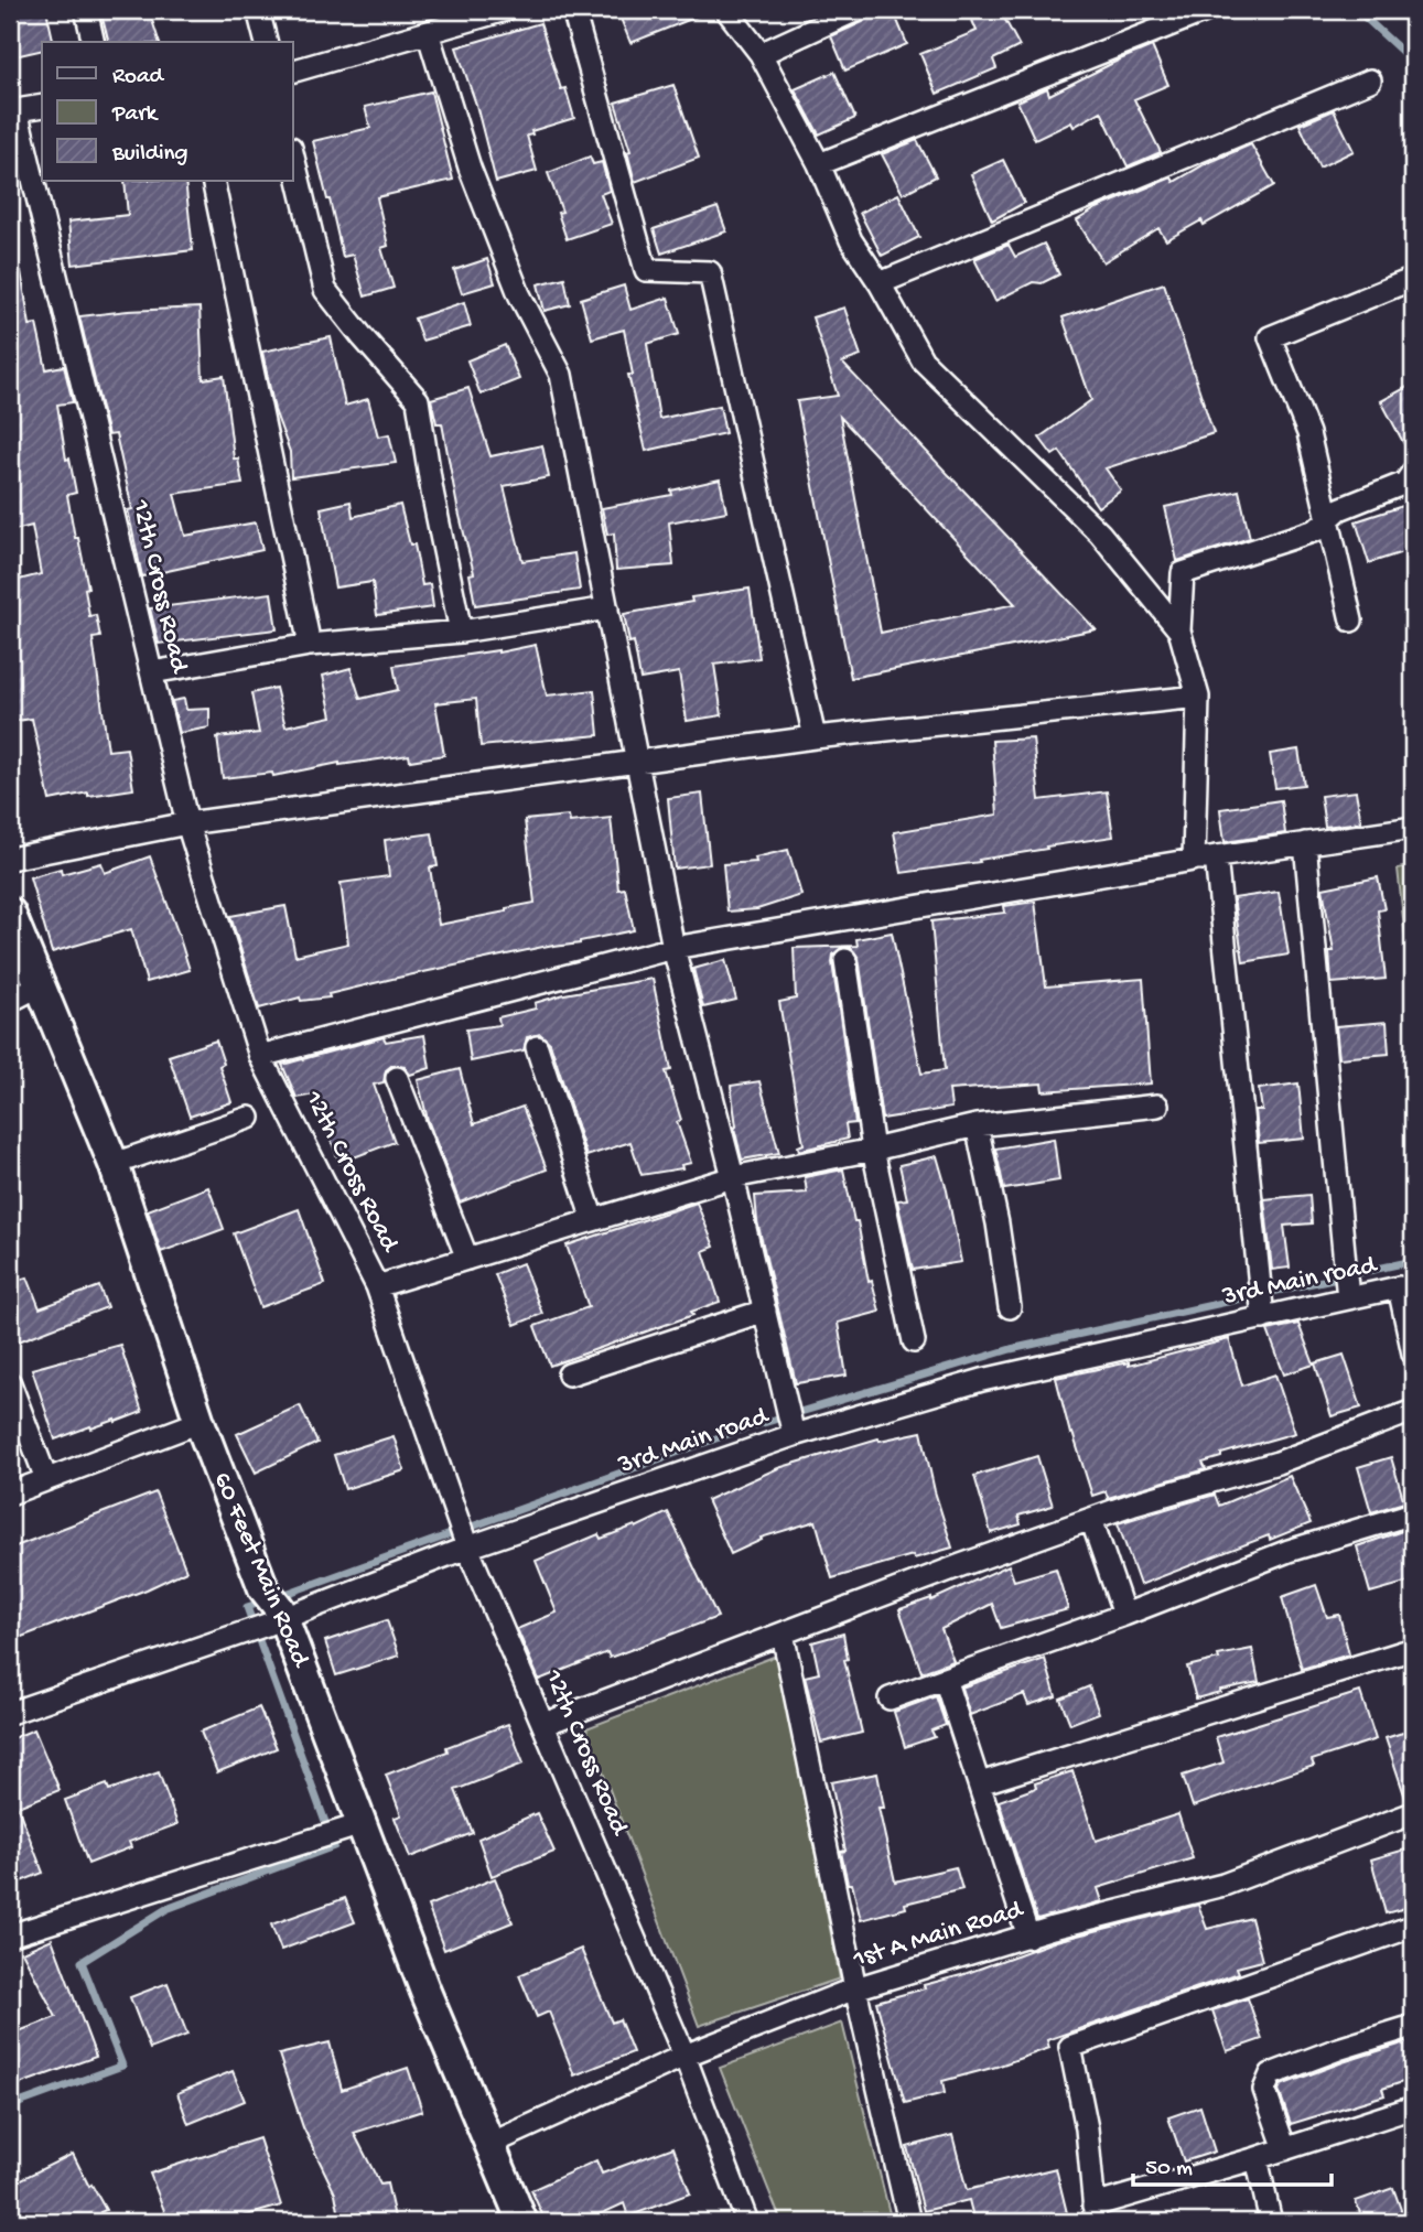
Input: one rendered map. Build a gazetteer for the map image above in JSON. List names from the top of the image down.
{
  "streets": {
    "street": [
      "12th Cross Road",
      "3rd Main road",
      "60 Feet Main Road",
      "1st A Main Road"
    ]
  },
  "crossings": [
    ["12th Cross Road", "3rd Main road"],
    ["12th Cross Road", "1st A Main Road"],
    ["3rd Main road", "60 Feet Main Road"],
    ["60 Feet Main Road", "1st A Main Road"]
  ],
  "legend": ["Road", "Park", "Building"],
  "scale_bar": "50 m"
}
